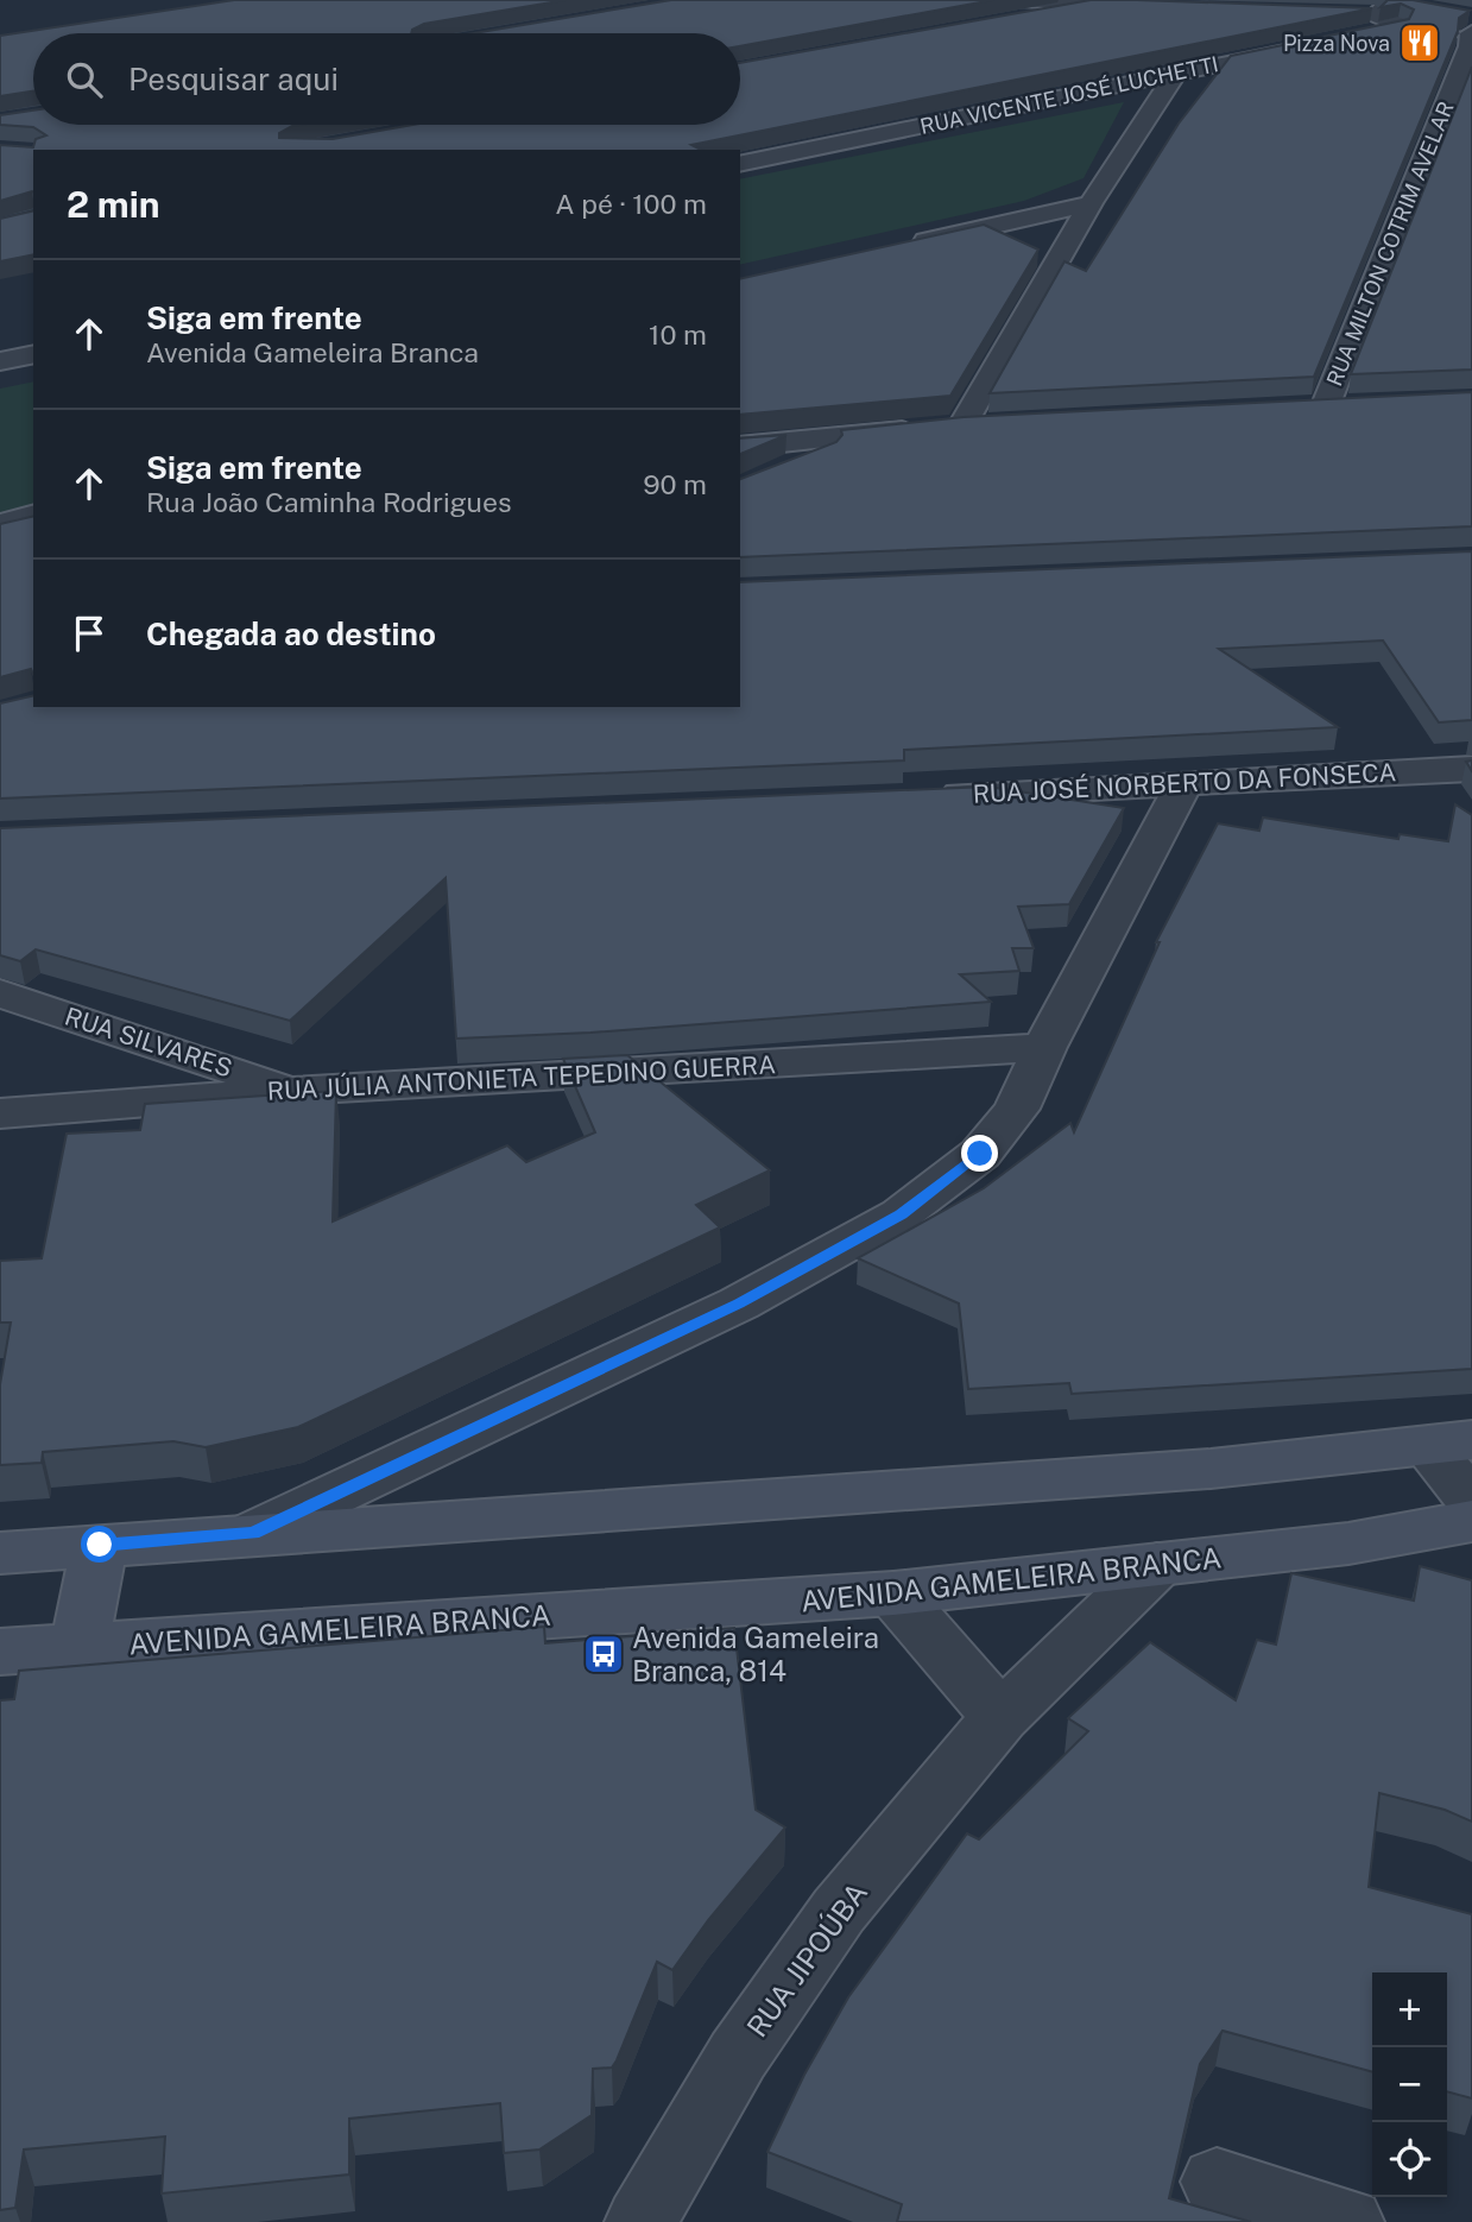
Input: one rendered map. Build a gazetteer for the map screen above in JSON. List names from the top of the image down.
{
  "streets": {
    "main road": ["AVENIDA GAMELEIRA BRANCA"],
    "street": [
      "RUA VICENTE JOSÉ LUCHETTI",
      "RUA MILTON COTRIM AVELAR",
      "RUA JOSÉ NORBERTO DA FONSECA",
      "RUA SILVARES",
      "RUA JÚLIA ANTONIETA TEPEDINO GUERRA",
      "RUA JIPOÚBA"
    ]
  },
  "crossings": [
    ["RUA SILVARES", "RUA JÚLIA ANTONIETA TEPEDINO GUERRA"],
    ["AVENIDA GAMELEIRA BRANCA", "RUA JIPOÚBA"]
  ],
  "places": {
    "restaurant": ["Pizza Nova"],
    "bus stop": ["Avenida Gameleira Branca, 814"]
  },
  "page": {
    "search": "Pesquisar aqui",
    "heading": ["2 min", "A pé · 100 m"],
    "list": [
      ["Siga em frente", "Avenida Gameleira Branca", "10 m"],
      ["Siga em frente", "Rua João Caminha Rodrigues", "90 m"],
      "Chegada ao destino"
    ],
    "map_buttons": ["+", "−"]
  }
}
